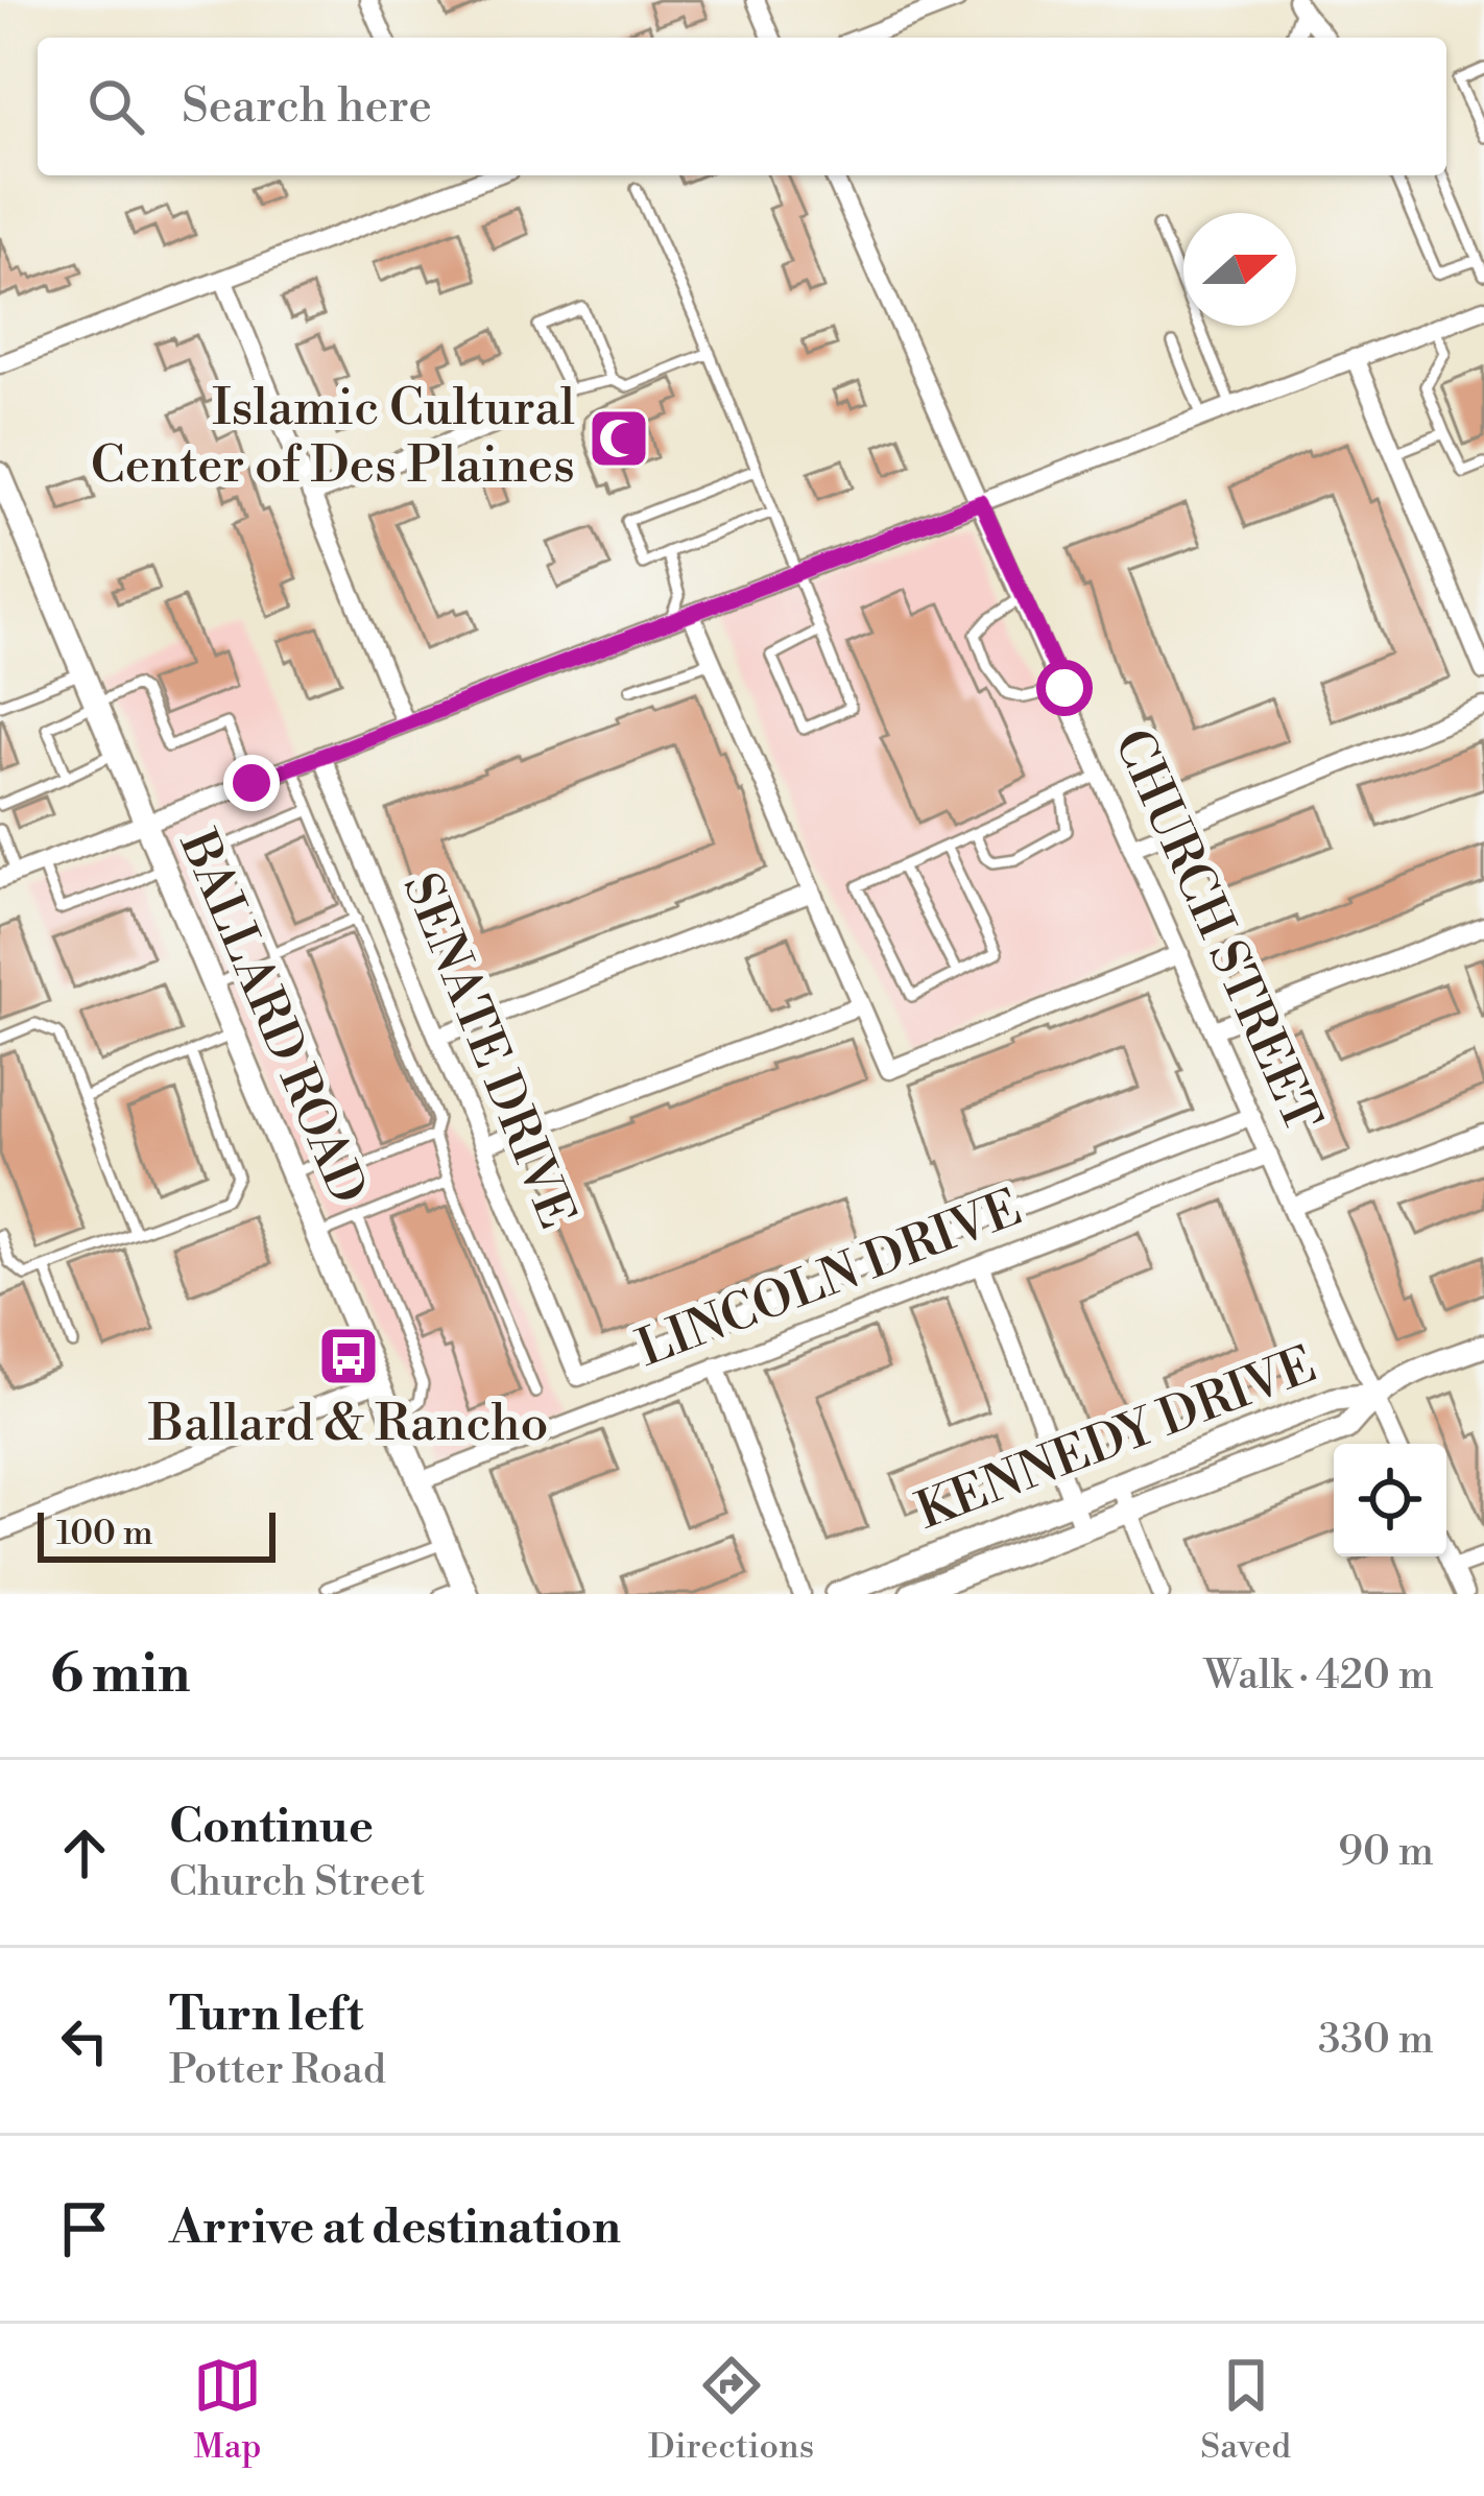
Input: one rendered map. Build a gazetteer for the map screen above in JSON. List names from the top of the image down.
{
  "streets": {
    "street": [
      "CHURCH STREET",
      "BALLARD ROAD",
      "SENATE DRIVE",
      "LINCOLN DRIVE",
      "KENNEDY DRIVE"
    ]
  },
  "crossings": [
    ["CHURCH STREET", "LINCOLN DRIVE"],
    ["CHURCH STREET", "KENNEDY DRIVE"],
    ["BALLARD ROAD", "LINCOLN DRIVE"],
    ["SENATE DRIVE", "LINCOLN DRIVE"]
  ],
  "places": {
    "mosque": ["Islamic Cultural Center of Des Plaines"],
    "bus stop": ["Ballard & Rancho"]
  },
  "scale_bar": "100 m",
  "north": "right",
  "page": {
    "search": "Search here",
    "scale": "100 m",
    "heading": ["6 min", "Walk · 420 m"],
    "list": [
      ["Continue", "Church Street", "90 m"],
      ["Turn left", "Potter Road", "330 m"],
      "Arrive at destination"
    ],
    "nav": ["Map", "Directions", "Saved"]
  }
}
